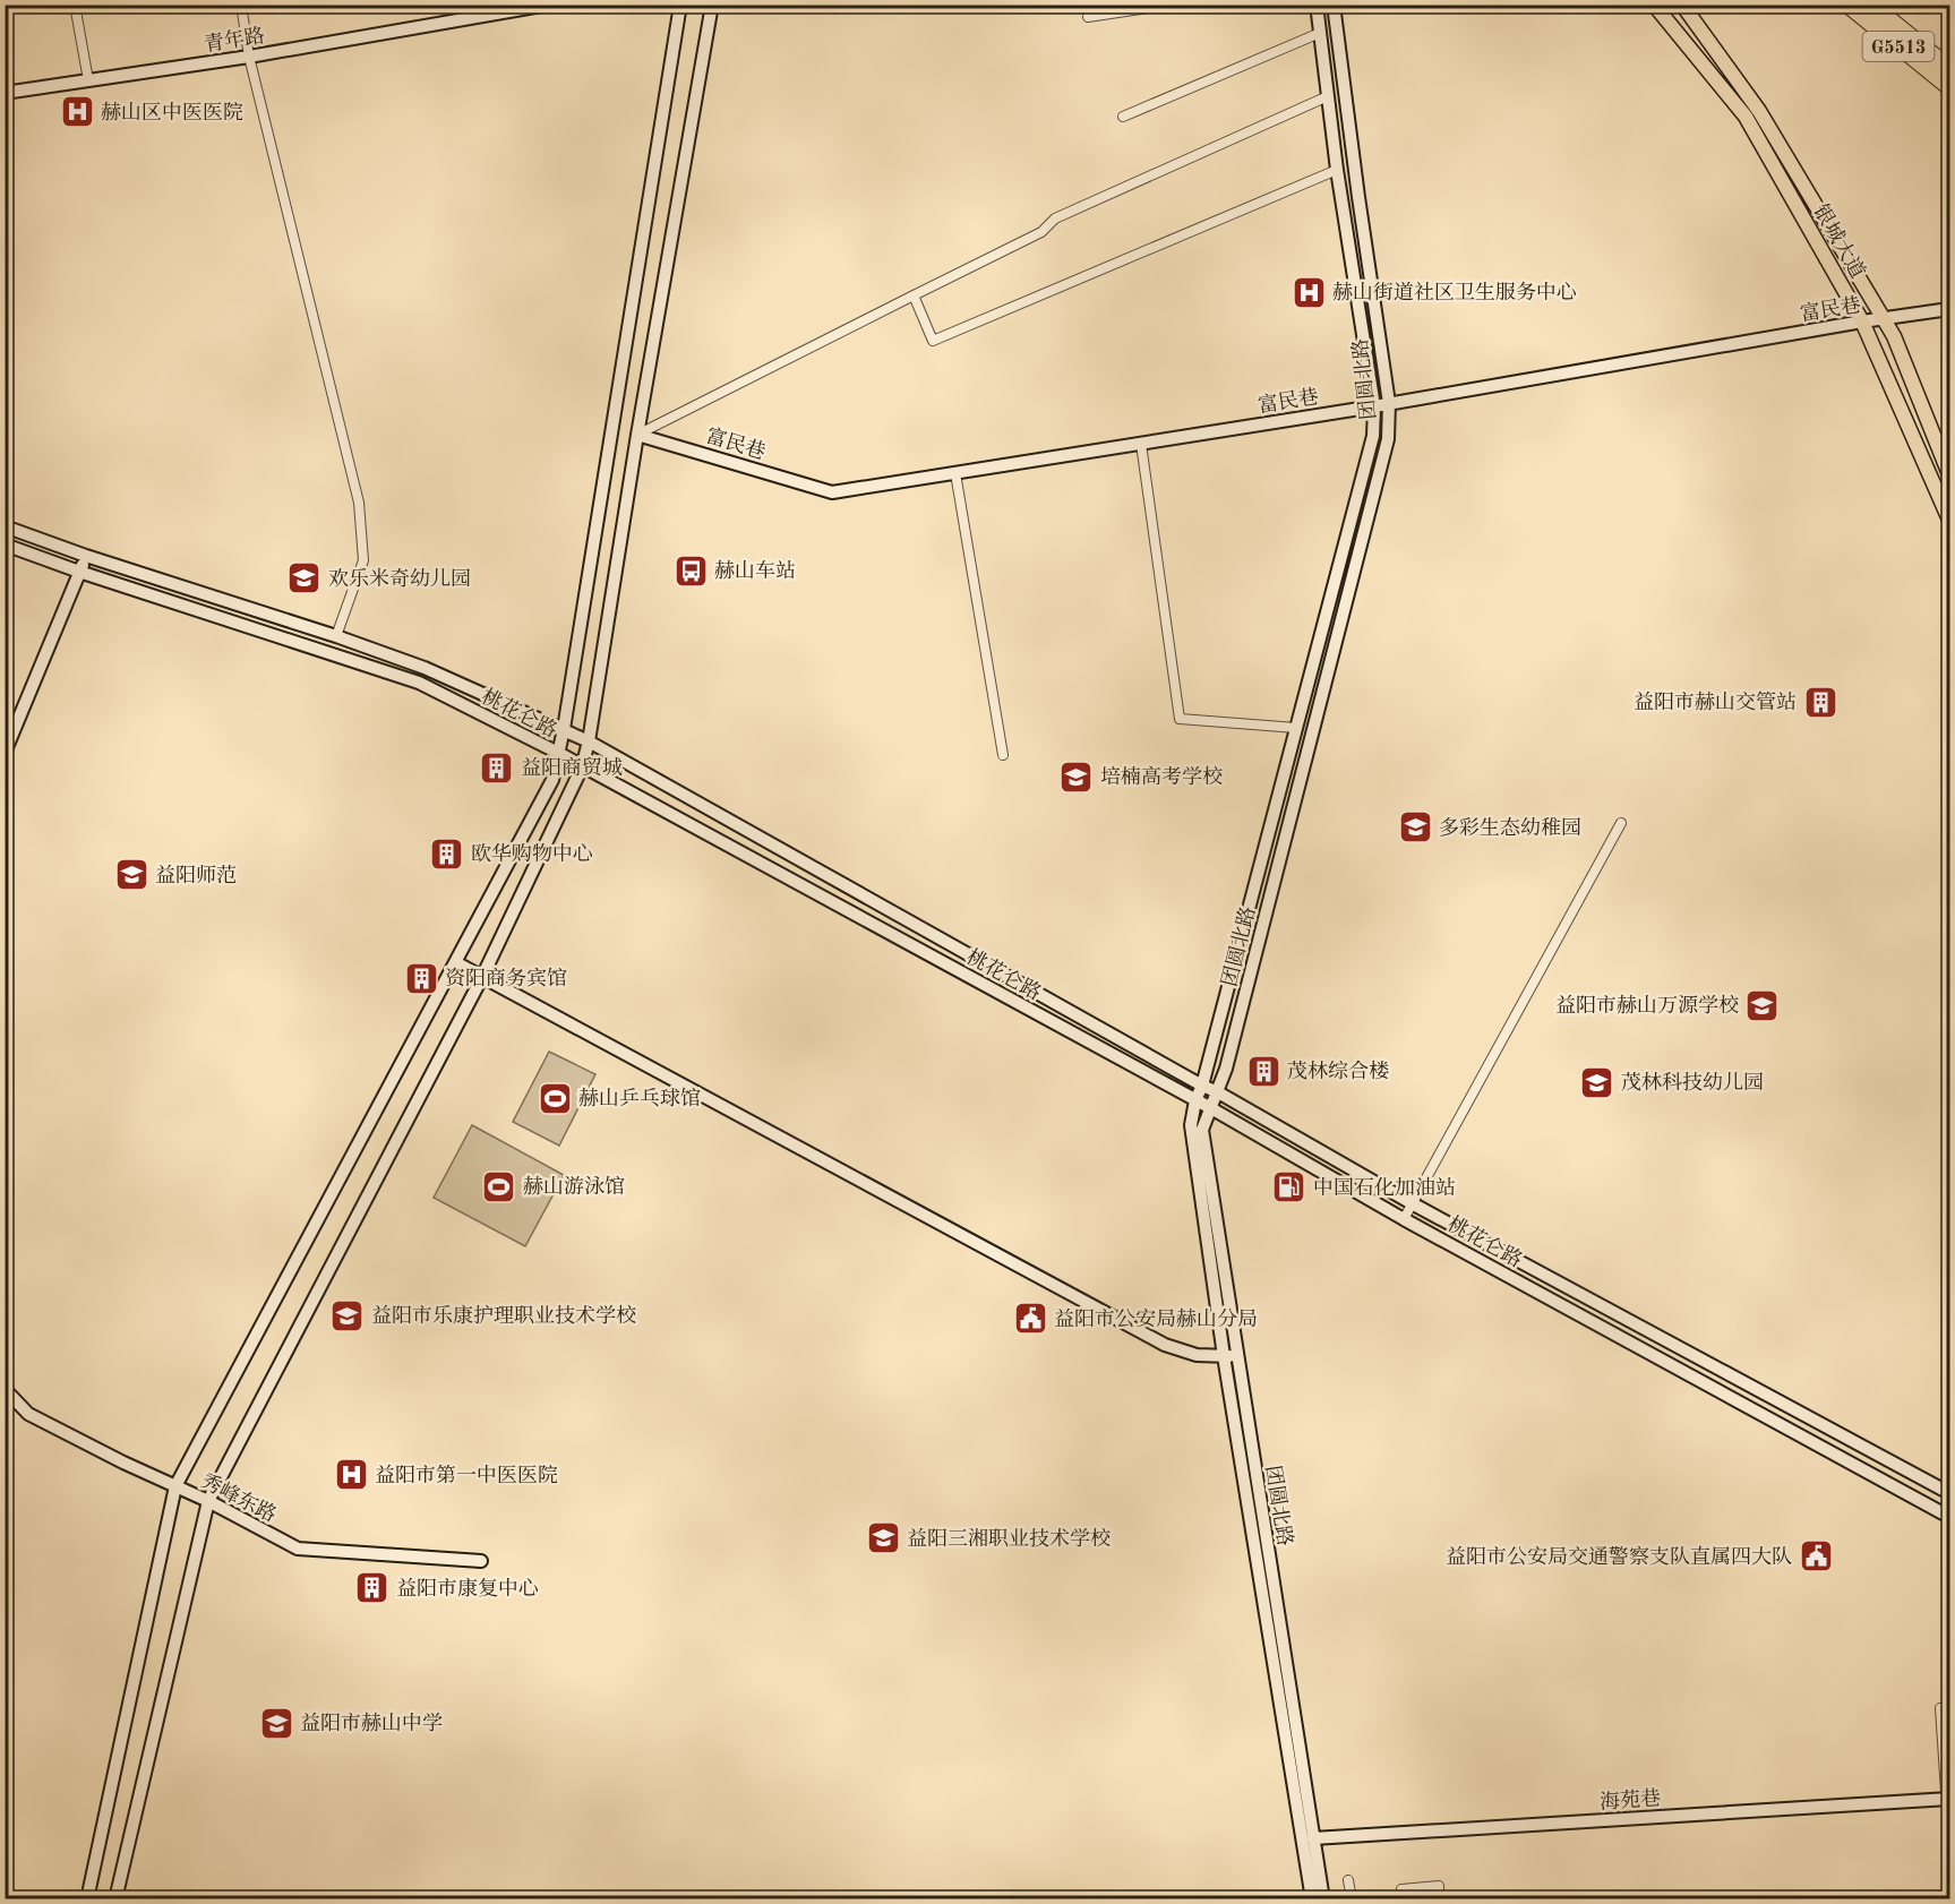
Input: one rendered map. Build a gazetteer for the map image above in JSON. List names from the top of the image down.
{
  "streets": {
    "highway": ["G5513"],
    "main road": [
      "青年路",
      "银城大道",
      "富民巷",
      "团圆北路",
      "桃花仑路",
      "秀峰东路",
      "海苑巷"
    ]
  },
  "crossings": [
    ["银城大道", "富民巷"],
    ["富民巷", "团圆北路"],
    ["团圆北路", "桃花仑路"],
    ["团圆北路", "海苑巷"]
  ],
  "places": {
    "hospital": ["赫山区中医医院", "赫山街道社区卫生服务中心", "益阳市第一中医医院"],
    "bus stop": ["赫山车站"],
    "school or university": [
      "欢乐米奇幼儿园",
      "培楠高考学校",
      "多彩生态幼稚园",
      "益阳师范",
      "益阳市赫山万源学校",
      "茂林科技幼儿园",
      "益阳市乐康护理职业技术学校",
      "益阳三湘职业技术学校",
      "益阳市赫山中学"
    ],
    "building": [
      "益阳市赫山交管站",
      "益阳商贸城",
      "欧华购物中心",
      "资阳商务宾馆",
      "茂林综合楼",
      "益阳市康复中心"
    ],
    "sports": ["赫山乒乓球馆", "赫山游泳馆"],
    "fuel station": ["中国石化加油站"],
    "public building": ["益阳市公安局赫山分局", "益阳市公安局交通警察支队直属四大队"]
  }
}
